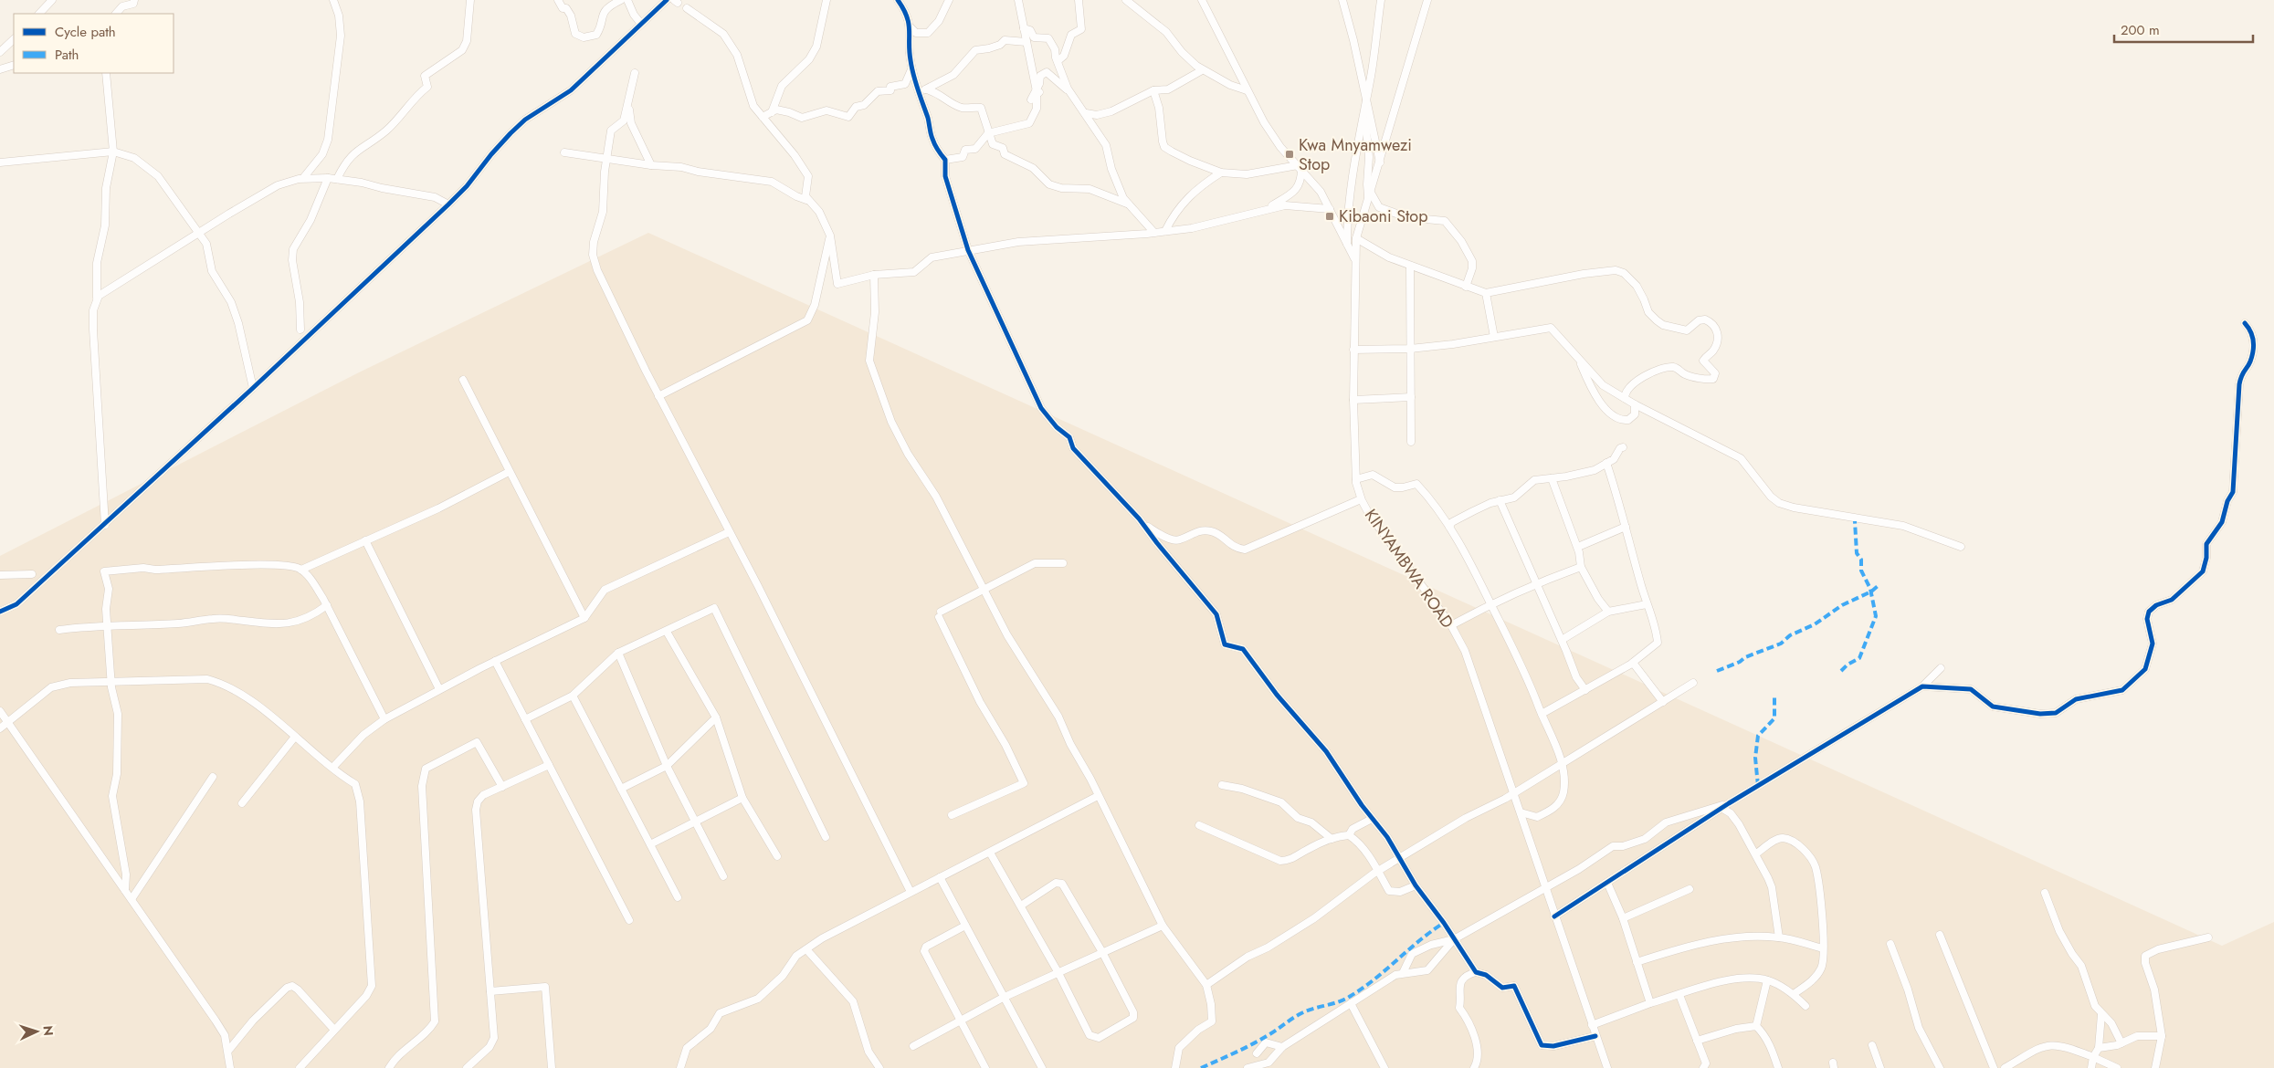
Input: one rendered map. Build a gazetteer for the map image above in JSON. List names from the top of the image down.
{
  "streets": {
    "street": ["KINYAMBWA ROAD"]
  },
  "places": {
    "transit": ["Kwa Mnyamwezi Stop", "Kibaoni Stop"]
  },
  "legend": ["Cycle path", "Path"],
  "scale_bar": "200 m",
  "north": "right"
}
